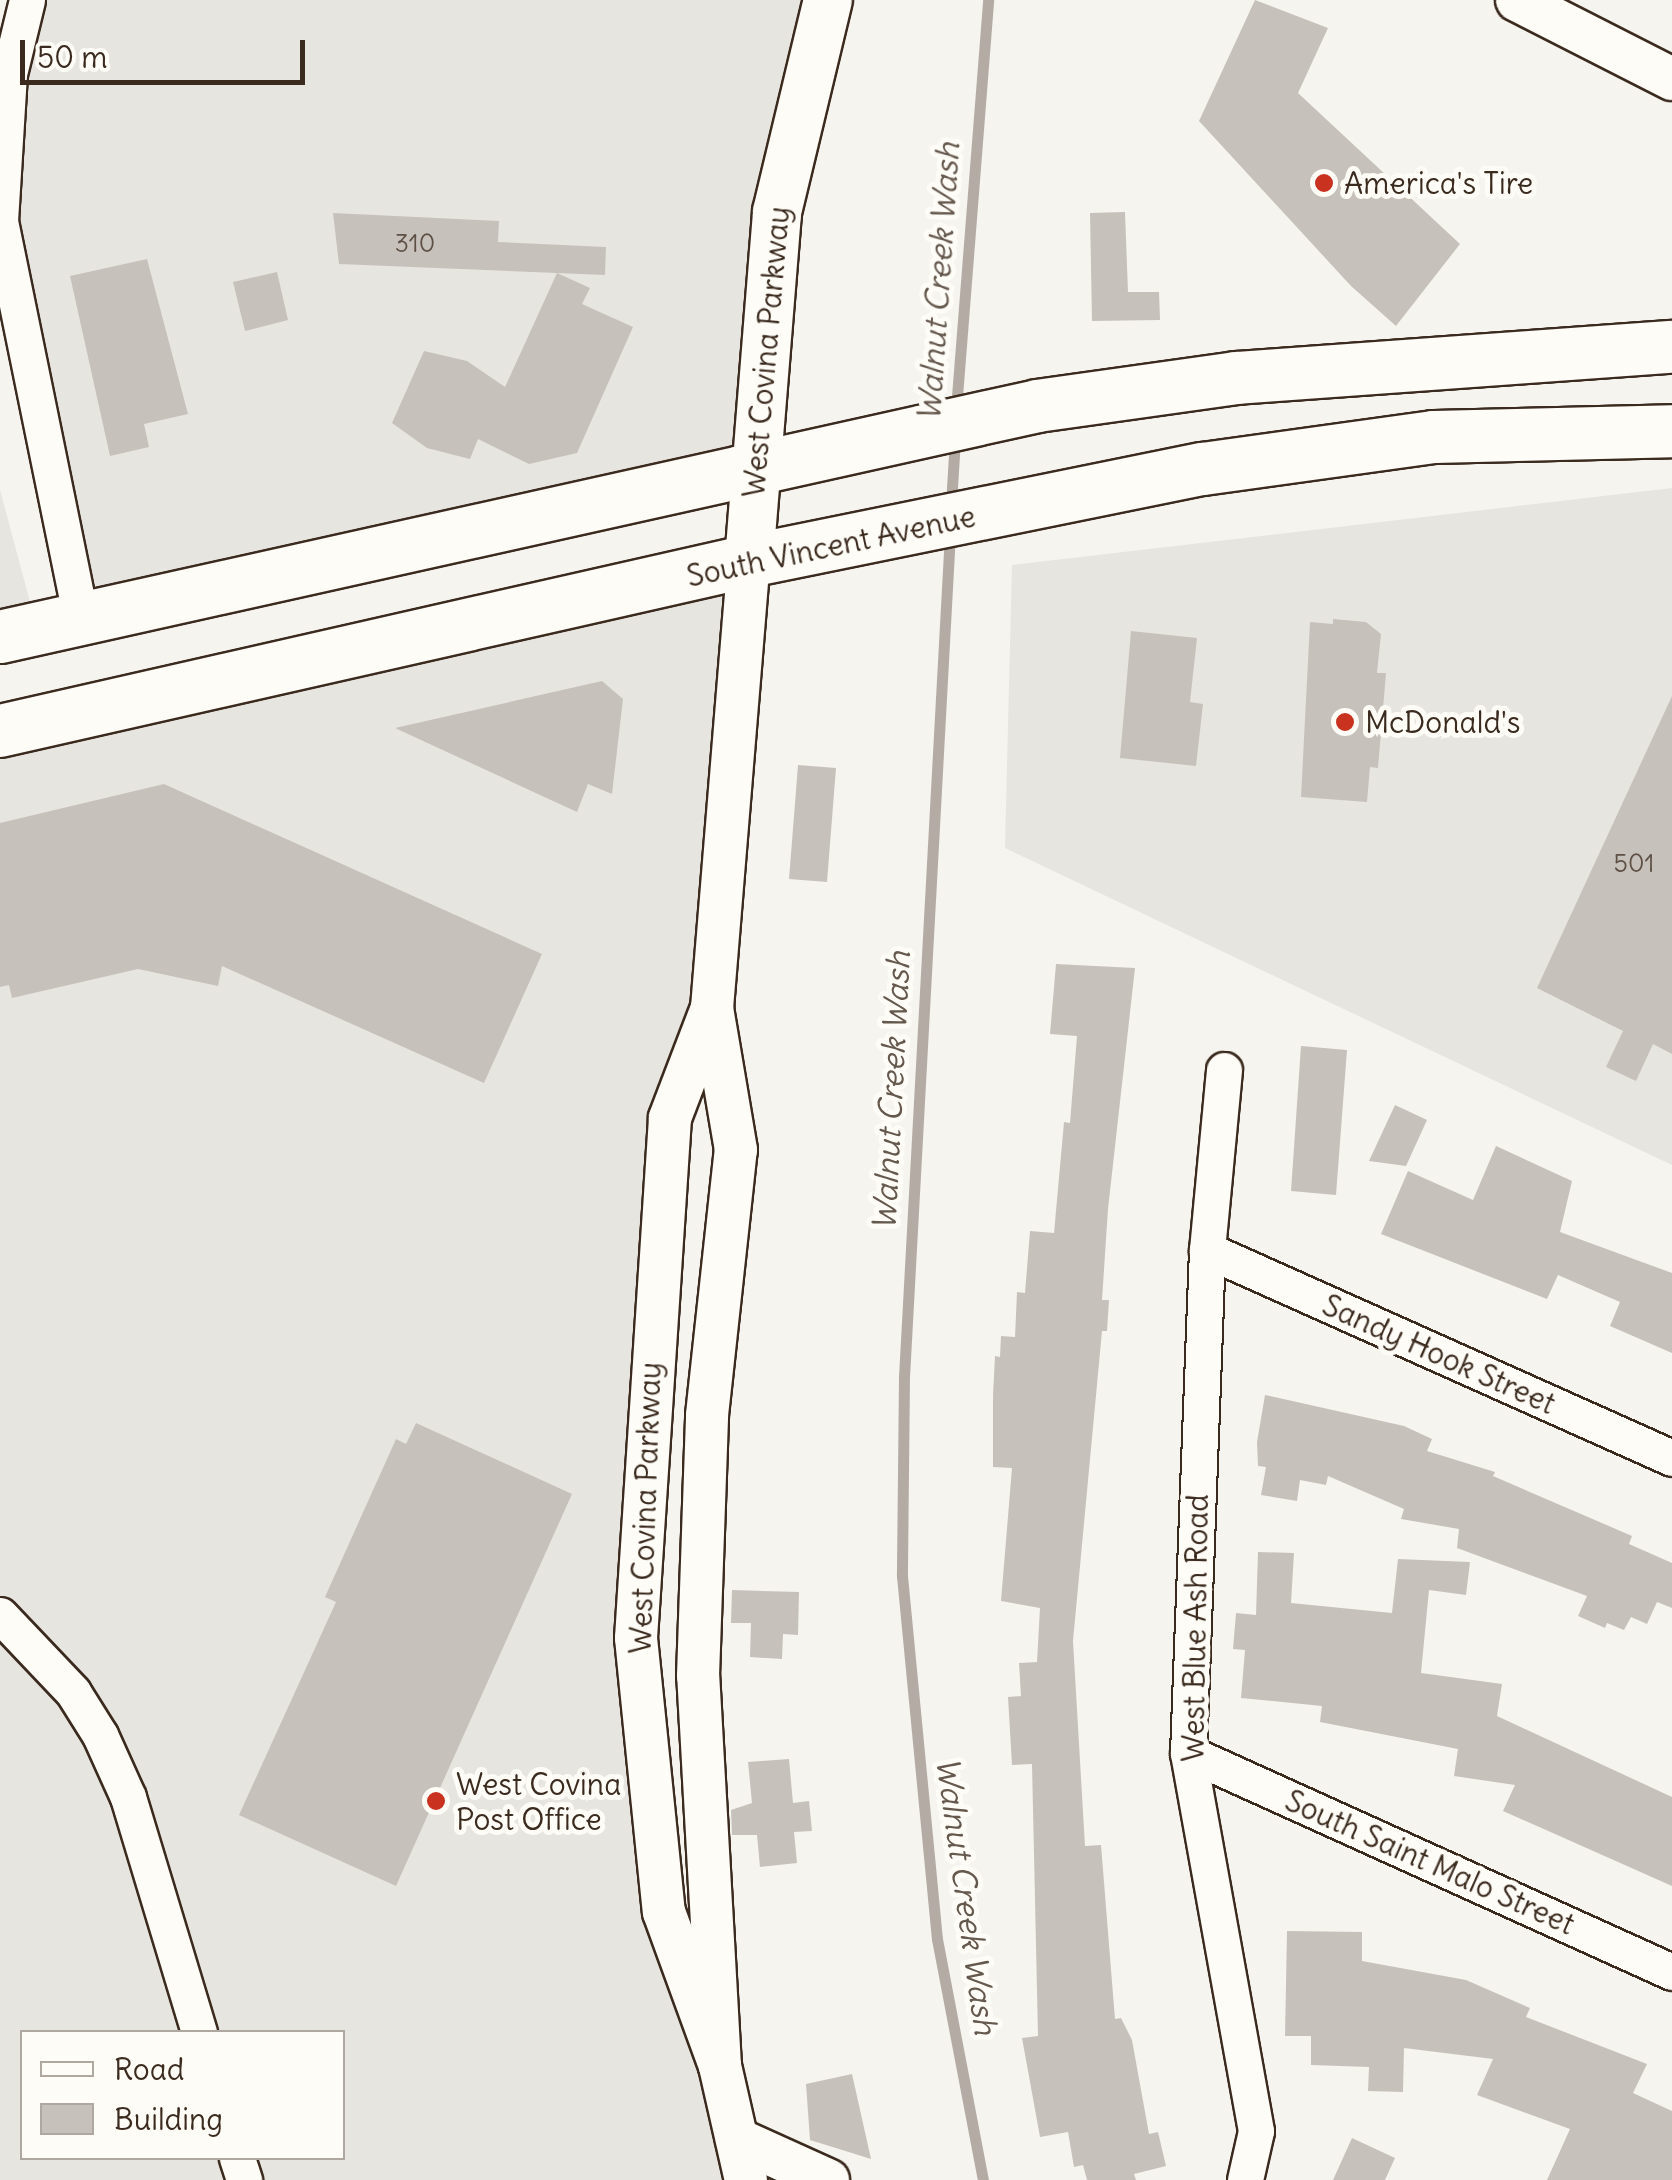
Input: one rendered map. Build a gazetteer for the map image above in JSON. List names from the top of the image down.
{
  "streets": {
    "main road": ["West Covina Parkway", "South Vincent Avenue"],
    "street": ["Sandy Hook Street", "West Blue Ash Road", "South Saint Malo Street"]
  },
  "crossings": [
    ["West Covina Parkway", "South Vincent Avenue"],
    ["Sandy Hook Street", "West Blue Ash Road"],
    ["West Blue Ash Road", "South Saint Malo Street"]
  ],
  "water": ["Walnut Creek Wash"],
  "places": ["America's Tire", "McDonald's", "West Covina Post Office"],
  "house_numbers": ["310", "501"],
  "legend": ["Road", "Building"],
  "scale_bar": "50 m"
}
